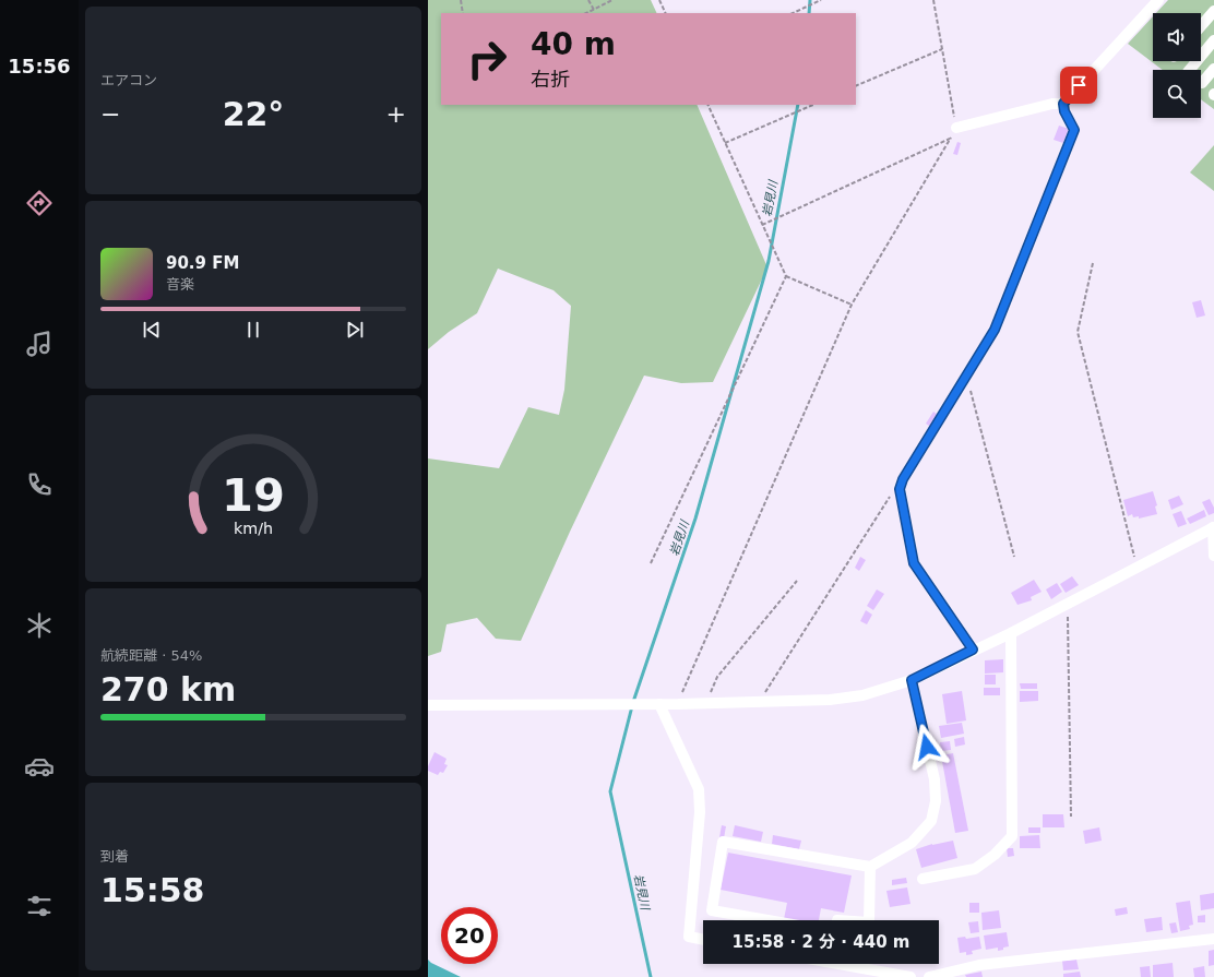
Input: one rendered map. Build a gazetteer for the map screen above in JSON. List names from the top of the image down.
{
  "water": ["岩見川"],
  "page": {
    "tabs": "15:56",
    "tile": [
      "エアコン",
      ["航続距離 · 54%", "270 km"],
      ["到着", "15:58"]
    ],
    "turn": ["40 m", "右折"],
    "heat": ["−", "22°", "+"],
    "song": ["90.9 FM", "音楽"],
    "limit": "20",
    "trip": "15:58 · 2 分 · 440 m",
    "gauge": ["19", "km/h"]
  }
}
